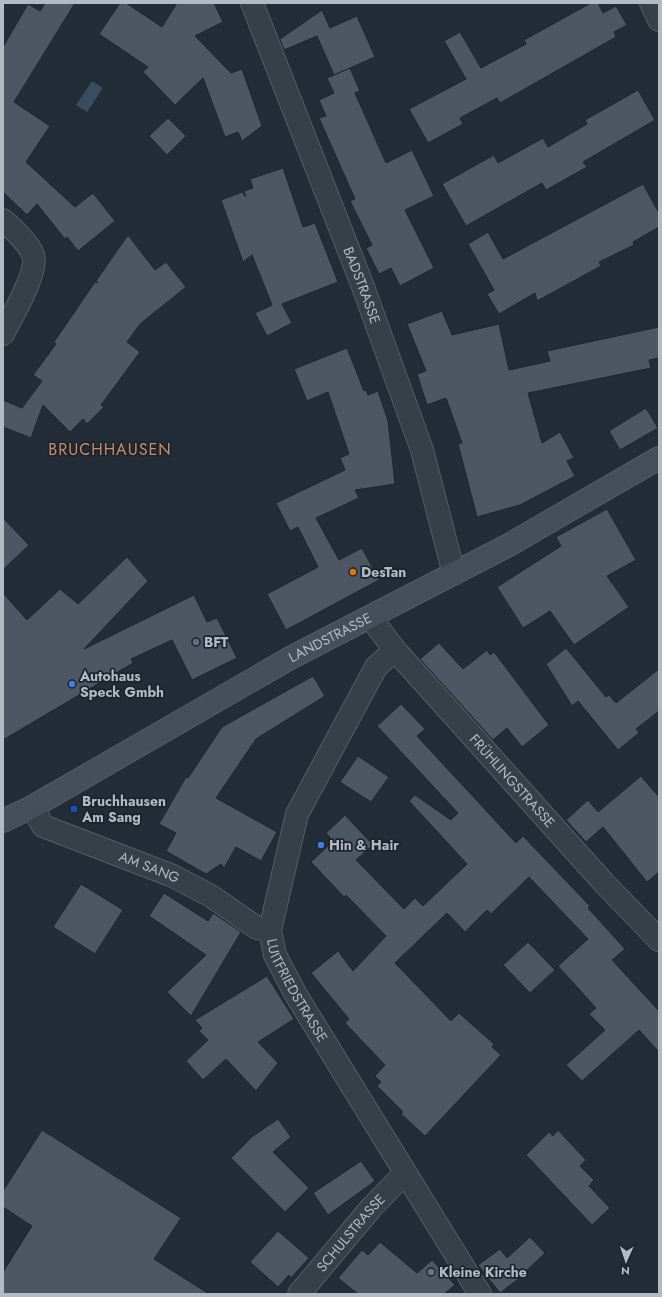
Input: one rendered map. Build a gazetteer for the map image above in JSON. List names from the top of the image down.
{
  "streets": {
    "street": [
      "BADSTRASSE",
      "LANDSTRASSE",
      "FRÜHLINGSTRASSE",
      "AM SANG",
      "LUITFRIEDSTRASSE",
      "SCHULSTRASSE"
    ]
  },
  "crossings": [
    ["BADSTRASSE", "LANDSTRASSE"],
    ["LANDSTRASSE", "FRÜHLINGSTRASSE"],
    ["LANDSTRASSE", "AM SANG"],
    ["FRÜHLINGSTRASSE", "LUITFRIEDSTRASSE"],
    ["AM SANG", "LUITFRIEDSTRASSE"],
    ["LUITFRIEDSTRASSE", "SCHULSTRASSE"]
  ],
  "districts": ["BRUCHHAUSEN"],
  "places": {
    "other": [
      "DesTan",
      "BFT",
      "Autohaus Speck Gmbh",
      "Hin & Hair",
      "Kleine Kirche"
    ],
    "transit": ["Bruchhausen Am Sang"]
  },
  "north": "bottom"
}
